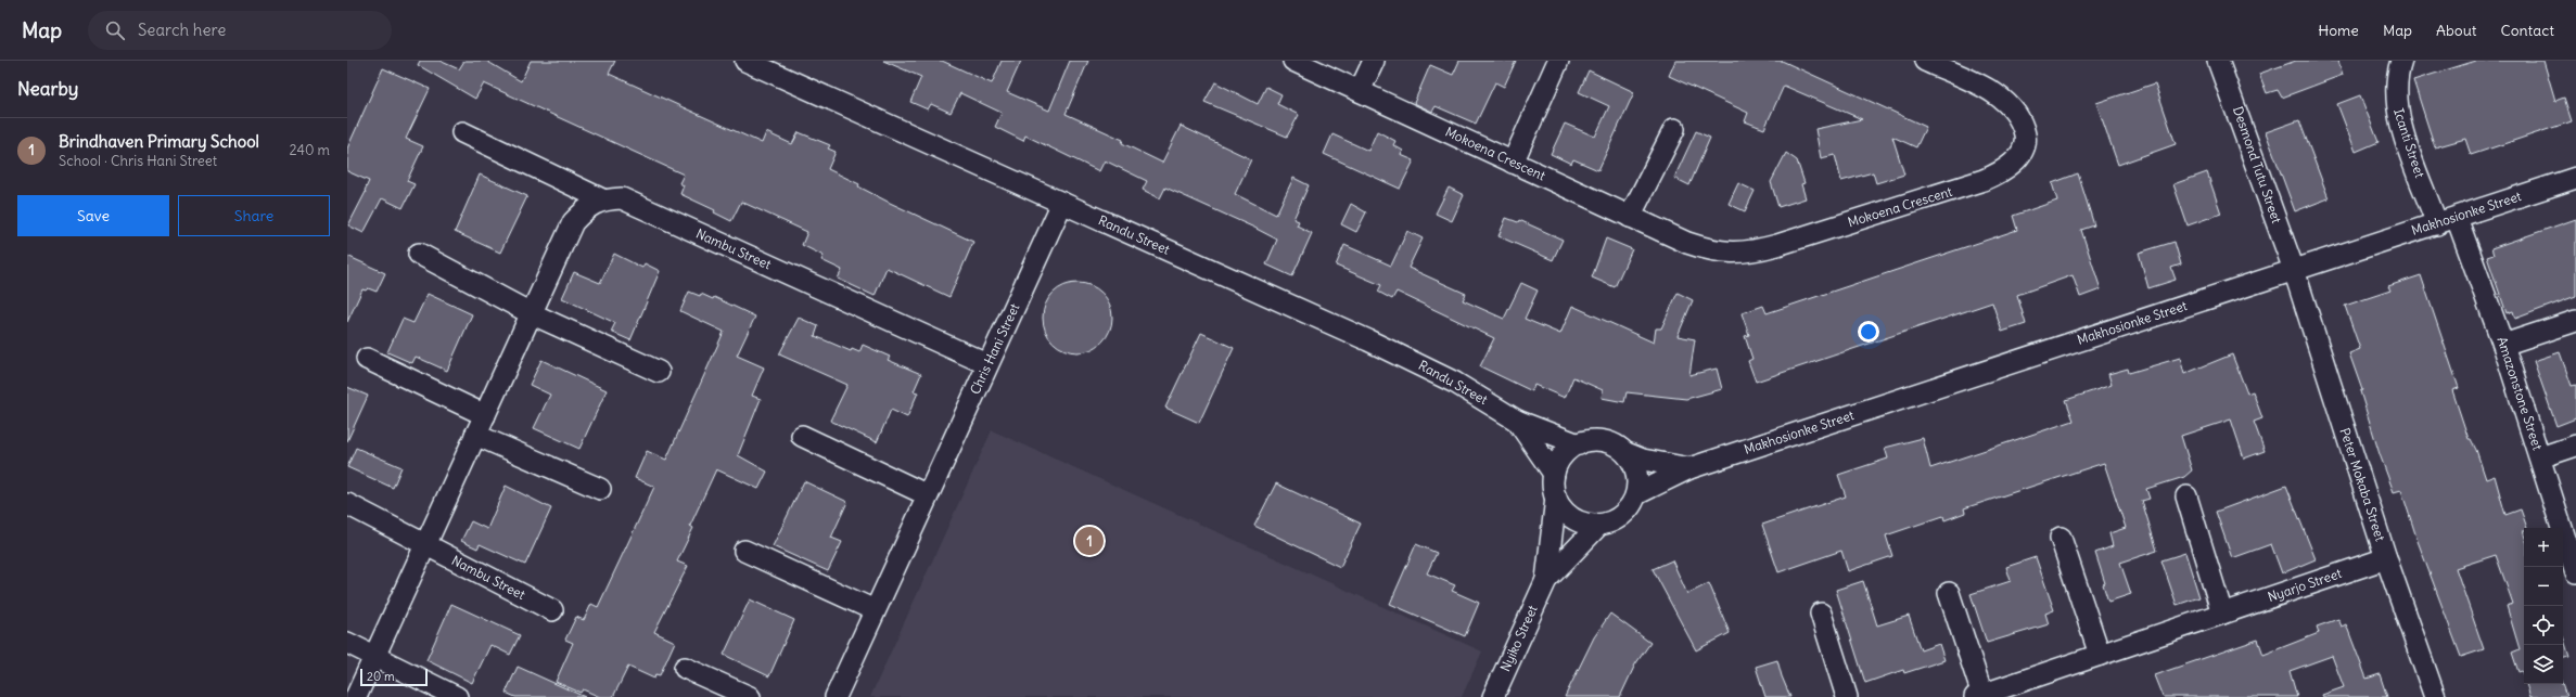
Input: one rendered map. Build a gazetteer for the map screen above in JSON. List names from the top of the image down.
{
  "streets": {
    "street": [
      "Icanti Street",
      "Mokoena Crescent",
      "Desmond Tutu Street",
      "Makhosionke Street",
      "Randu Street",
      "Nambu Street",
      "Chris Hani Street",
      "Amazonstone Street",
      "Peter Mokaba Street",
      "Nyarjo Street",
      "Nyiko Street"
    ]
  },
  "crossings": [
    ["Icanti Street", "Makhosionke Street"],
    ["Desmond Tutu Street", "Makhosionke Street"],
    ["Desmond Tutu Street", "Peter Mokaba Street"],
    ["Makhosionke Street", "Randu Street"],
    ["Makhosionke Street", "Amazonstone Street"],
    ["Makhosionke Street", "Peter Mokaba Street"],
    ["Makhosionke Street", "Nyiko Street"],
    ["Randu Street", "Chris Hani Street"],
    ["Randu Street", "Nyiko Street"],
    ["Nambu Street", "Chris Hani Street"],
    ["Peter Mokaba Street", "Nyarjo Street"]
  ],
  "scale_bar": "20 m",
  "page": {
    "header": "Map",
    "search": "Search here",
    "nav": [
      "Home",
      "Map",
      "About",
      "Contact"
    ],
    "heading": "Nearby",
    "list": [
      {
        "mark": "1",
        "name": "Brindhaven Primary School",
        "note": "School · Chris Hani Street",
        "value": "240 m"
      }
    ],
    "buttons": ["Save", "Share"],
    "pins": "1",
    "map_buttons": ["+", "−"],
    "scale": "20 m"
  }
}
